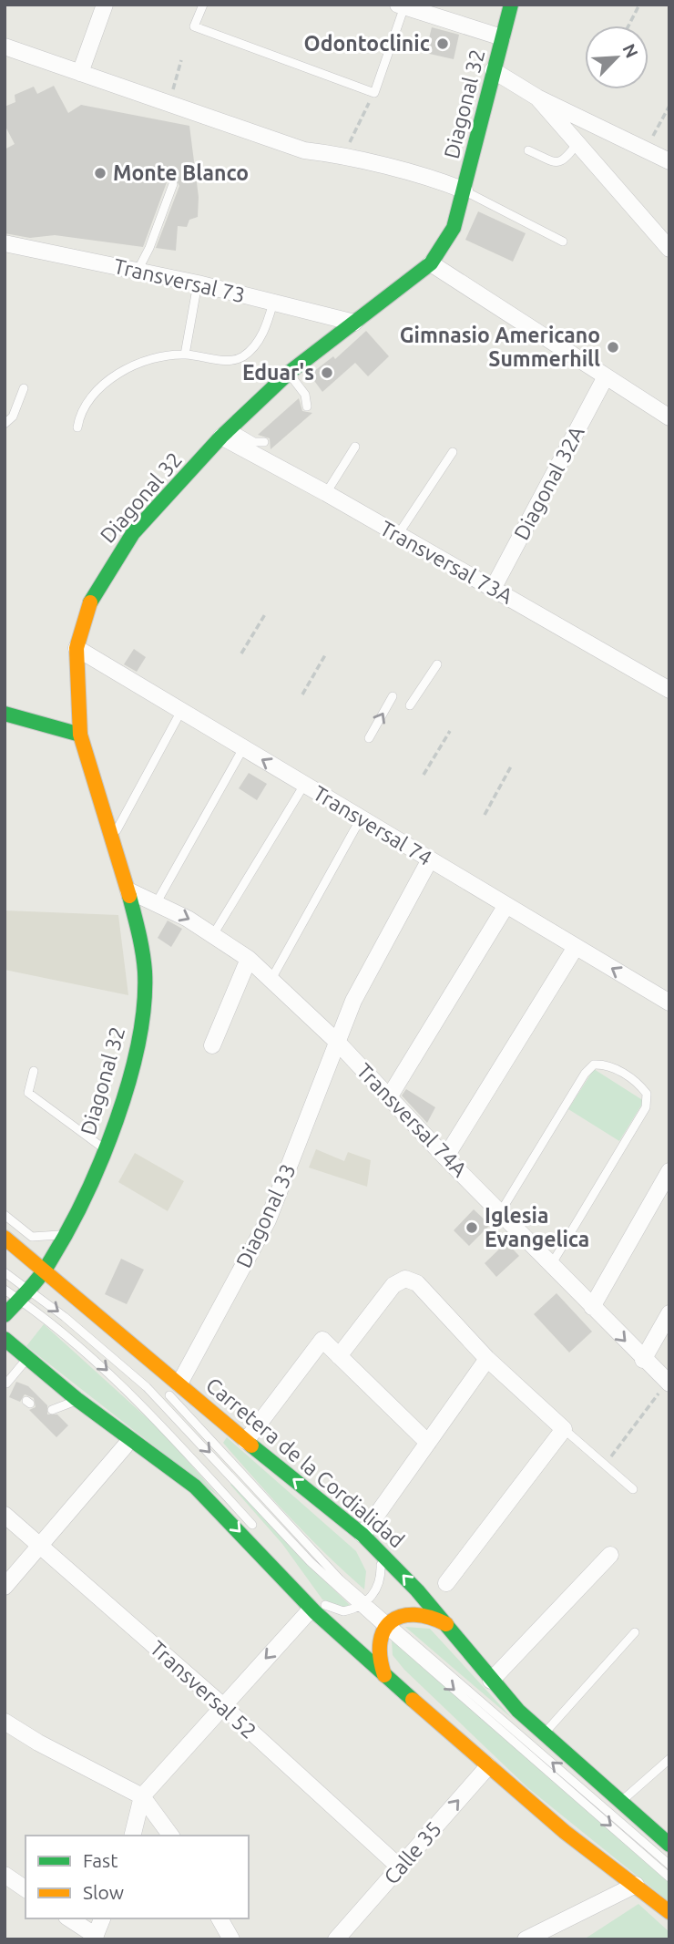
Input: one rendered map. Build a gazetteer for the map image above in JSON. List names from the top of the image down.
{
  "streets": {
    "main road": ["Diagonal 32", "Carretera de la Cordialidad"],
    "street": [
      "Transversal 73",
      "Diagonal 32A",
      "Transversal 73A",
      "Transversal 74",
      "Transversal 74A",
      "Diagonal 33",
      "Transversal 52",
      "Calle 35"
    ]
  },
  "crossings": [
    ["Diagonal 32", "Transversal 73"],
    ["Diagonal 32", "Transversal 73A"],
    ["Diagonal 32", "Transversal 74"],
    ["Diagonal 32", "Transversal 74A"],
    ["Diagonal 32", "Carretera de la Cordialidad"],
    ["Diagonal 32A", "Transversal 73A"],
    ["Transversal 74", "Diagonal 33"],
    ["Transversal 74A", "Diagonal 33"],
    ["Diagonal 33", "Carretera de la Cordialidad"],
    ["Transversal 52", "Calle 35"]
  ],
  "one_way": ["Calle 35"],
  "places": [
    "Odontoclinic",
    "Monte Blanco",
    "Gimnasio Americano Summerhill",
    "Eduar's",
    "Iglesia Evangelica"
  ],
  "legend": ["Fast", "Slow"],
  "north": "top right"
}
